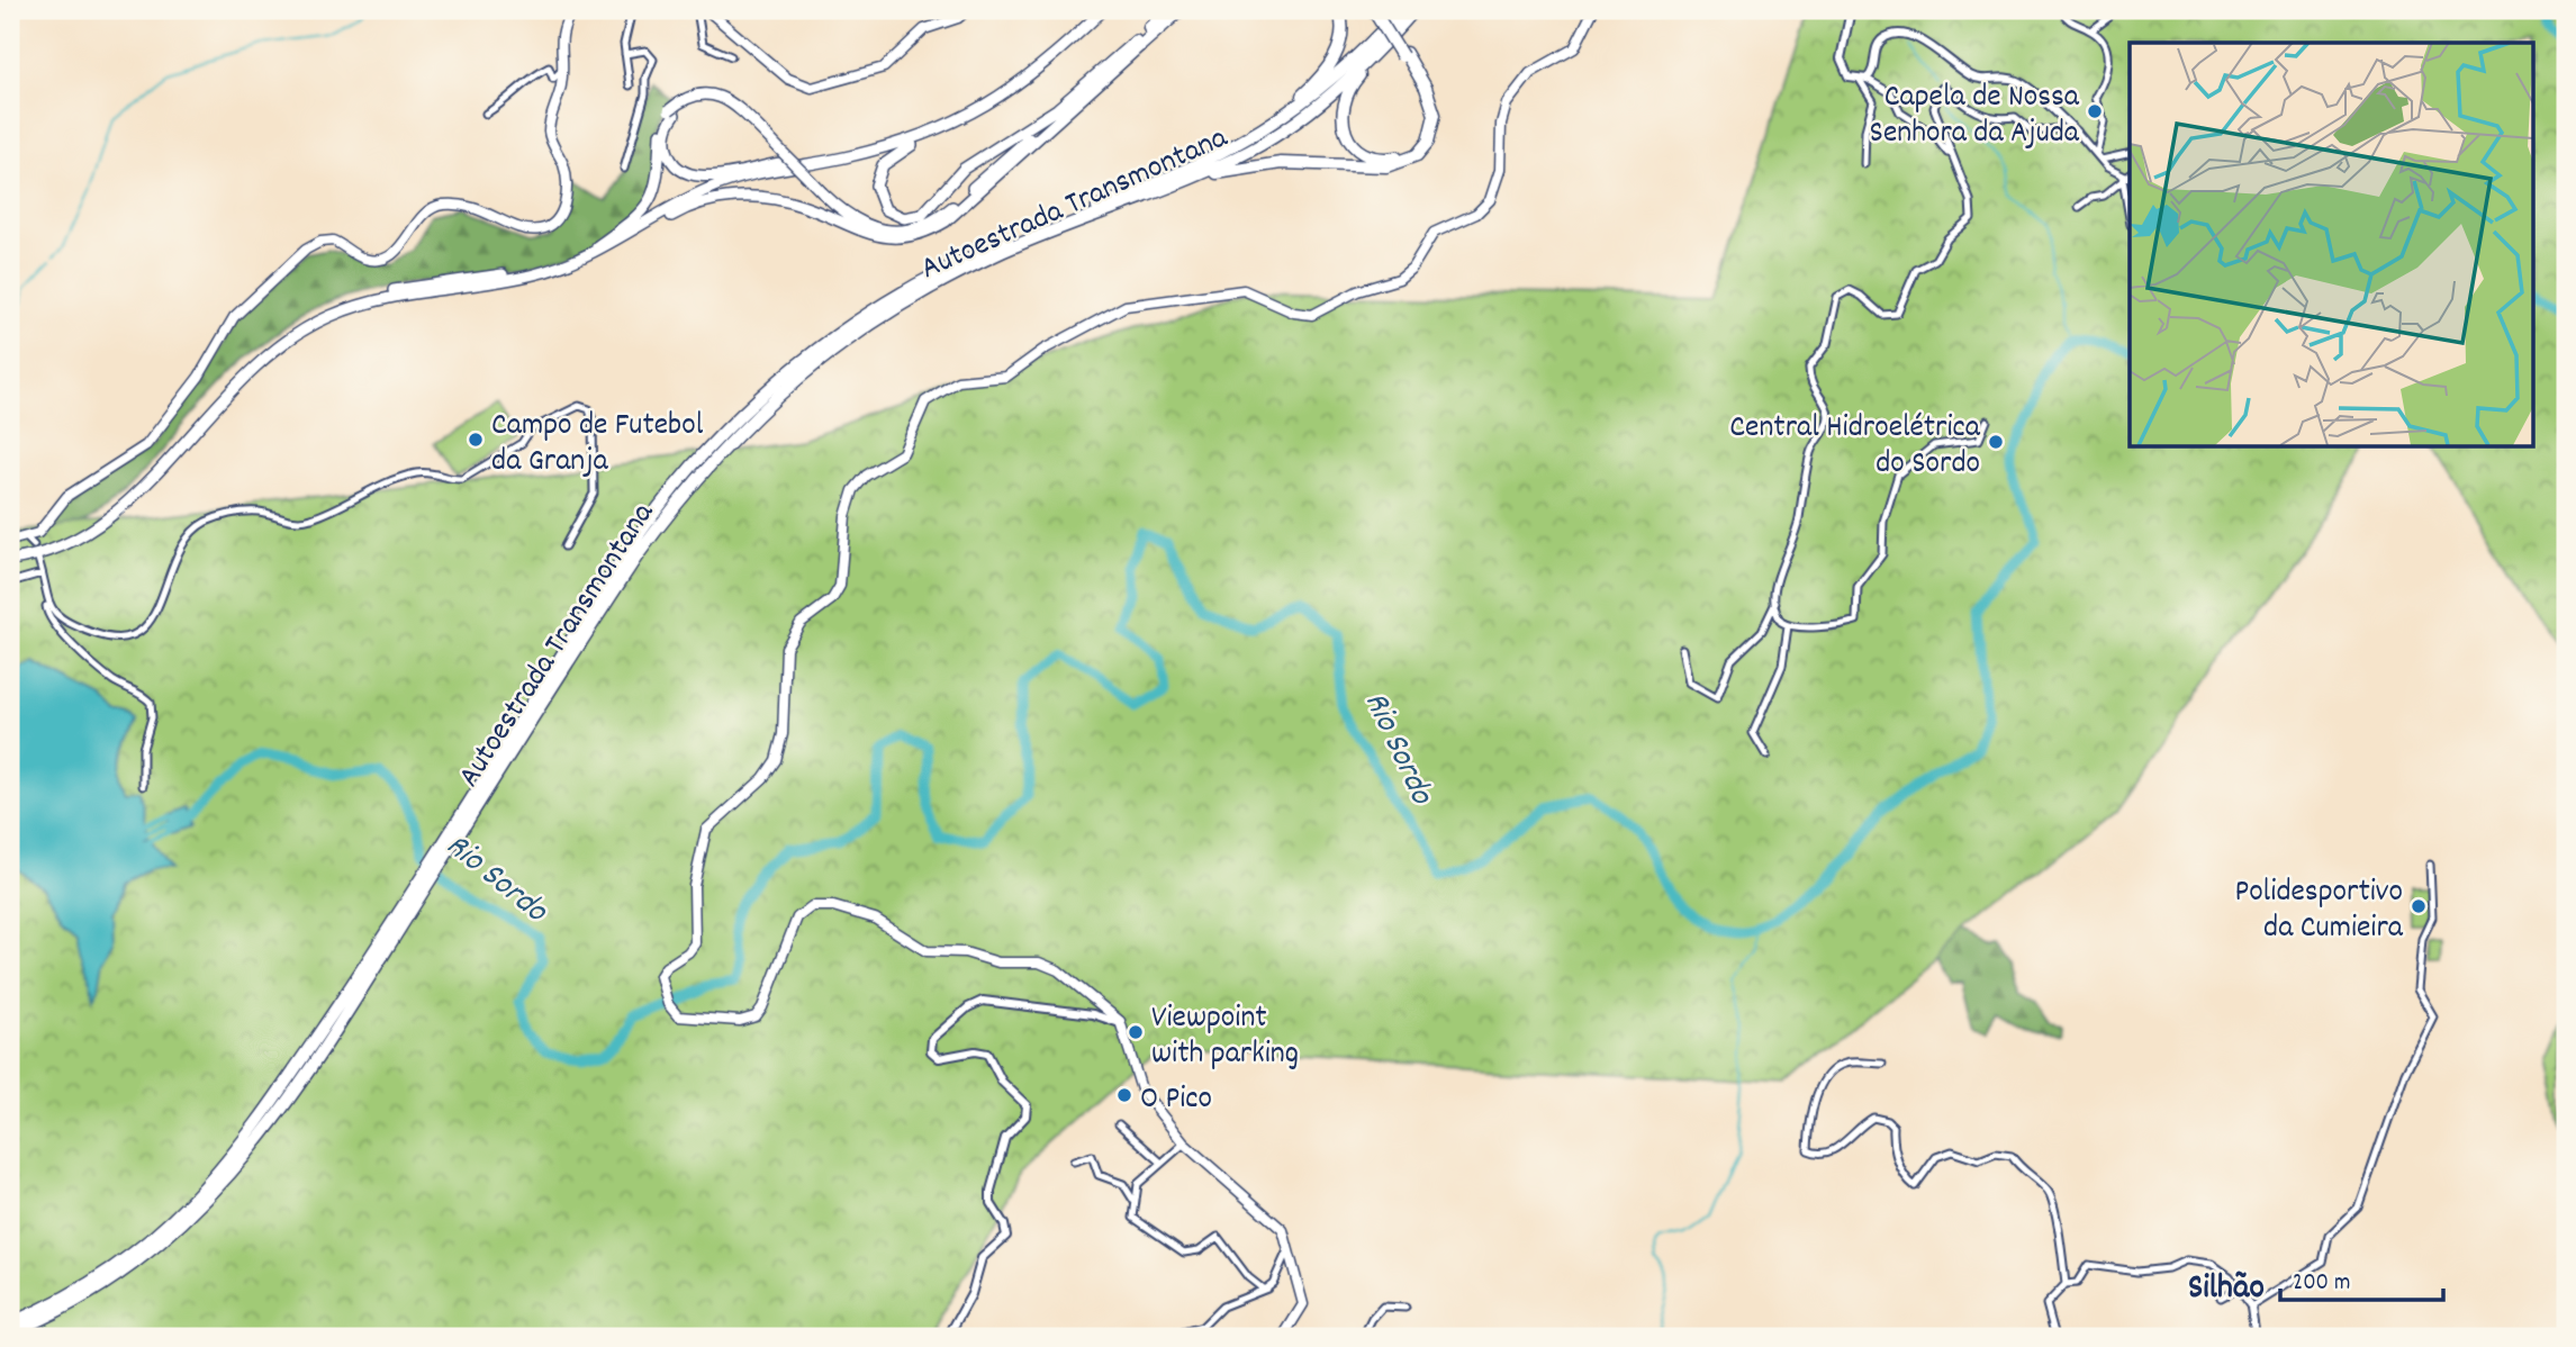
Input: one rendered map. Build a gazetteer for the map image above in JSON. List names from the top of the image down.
{
  "streets": {
    "highway": ["Autoestrada Transmontana"]
  },
  "districts": ["Silhão"],
  "water": ["Rio Sordo"],
  "places": [
    "Capela de Nossa Senhora da Ajuda",
    "Campo de Futebol da Granja",
    "Central Hidroelétrica do Sordo",
    "Polidesportivo da Cumieira",
    "Viewpoint with parking",
    "O Pico"
  ],
  "scale_bar": "200 m"
}
